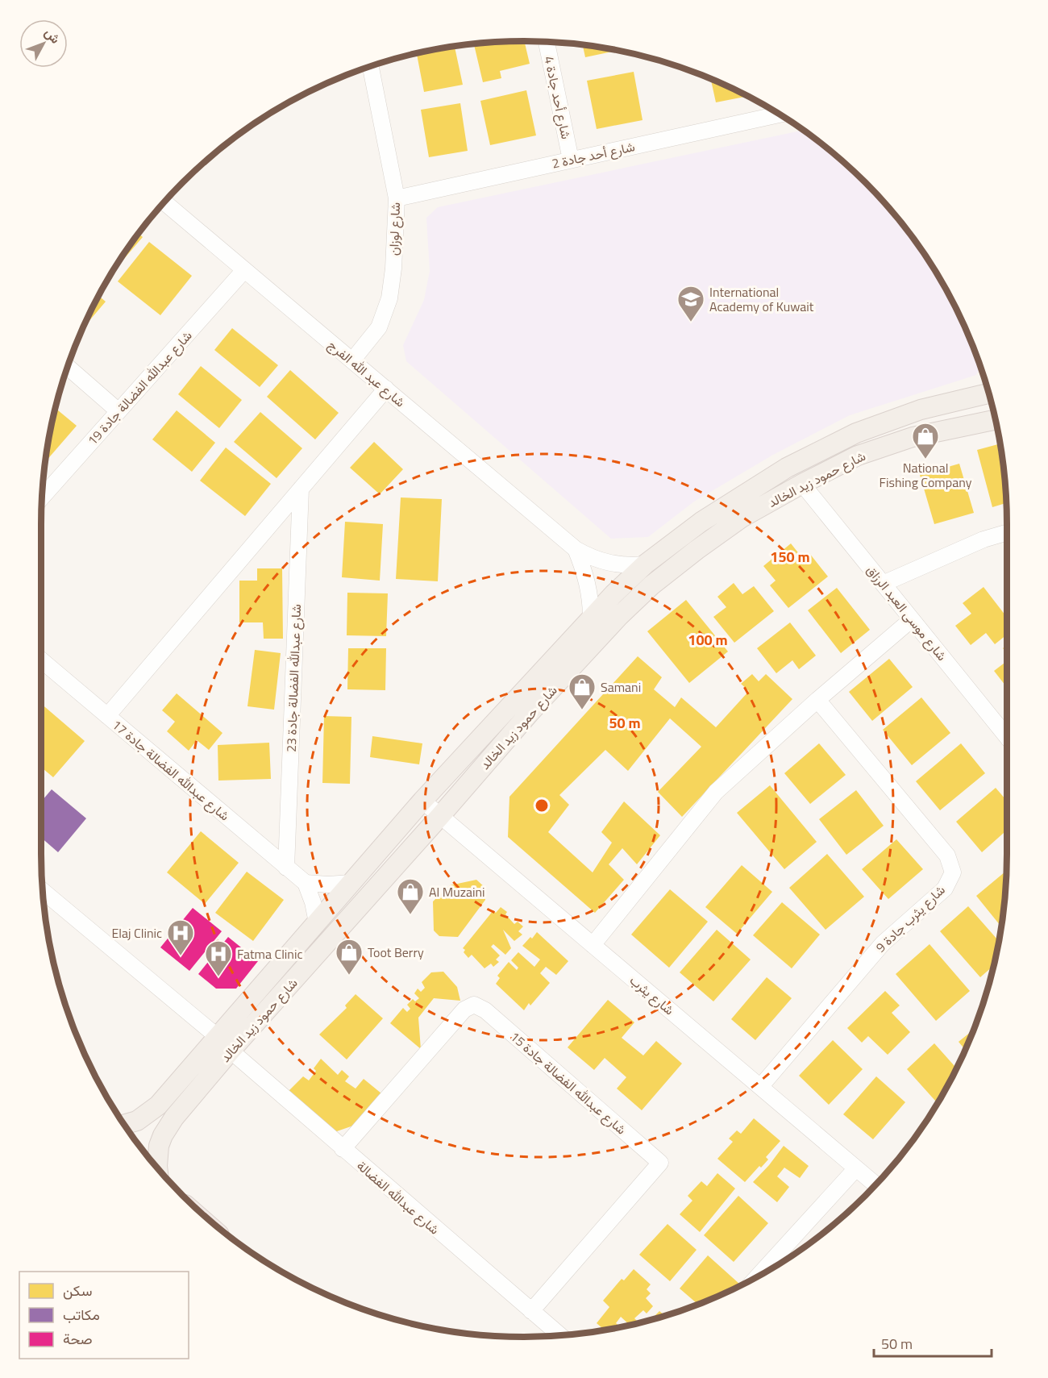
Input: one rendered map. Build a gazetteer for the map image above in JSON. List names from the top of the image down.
{
  "streets": {
    "main road": ["شارع حمود زيد الخالد"],
    "street": [
      "شارع أحد جادة 4",
      "شارع أحد جادة 2",
      "شارع لوزان",
      "شارع عبد الله الفرج",
      "شارع عبدالله الفضالة جادة 19",
      "شارع موسى العبد الرزاق",
      "شارع عبدالله الفضالة جادة 23",
      "شارع عبدالله الفضالة جادة 17",
      "شارع يثرب جادة 9",
      "شارع يثرب",
      "شارع عبدالله الفضالة جادة 15",
      "شارع عبدالله الفضالة"
    ]
  },
  "crossings": [
    ["شارع أحد جادة 4", "شارع أحد جادة 2"],
    ["شارع أحد جادة 2", "شارع لوزان"],
    ["شارع لوزان", "شارع عبد الله الفرج"],
    ["شارع عبد الله الفرج", "شارع عبدالله الفضالة جادة 19"],
    ["شارع عبد الله الفرج", "شارع حمود زيد الخالد"],
    ["شارع حمود زيد الخالد", "شارع موسى العبد الرزاق"],
    ["شارع حمود زيد الخالد", "شارع يثرب"],
    ["شارع حمود زيد الخالد", "شارع عبدالله الفضالة"],
    ["شارع عبدالله الفضالة جادة 23", "شارع عبدالله الفضالة جادة 17"],
    ["شارع يثرب جادة 9", "شارع يثرب"],
    ["شارع عبدالله الفضالة جادة 15", "شارع عبدالله الفضالة"]
  ],
  "places": {
    "school or university": ["International Academy of Kuwait"],
    "shop": [
      "National Fishing Company",
      "Samani",
      "Al Muzaini",
      "Toot Berry"
    ],
    "hospital": ["Elaj Clinic", "Fatma Clinic"]
  },
  "legend": ["سكن", "مكاتب", "صحة"],
  "scale_bar": "50 m",
  "north": "top right",
  "rings": ["150 m", "100 m", "50 m"]
}
